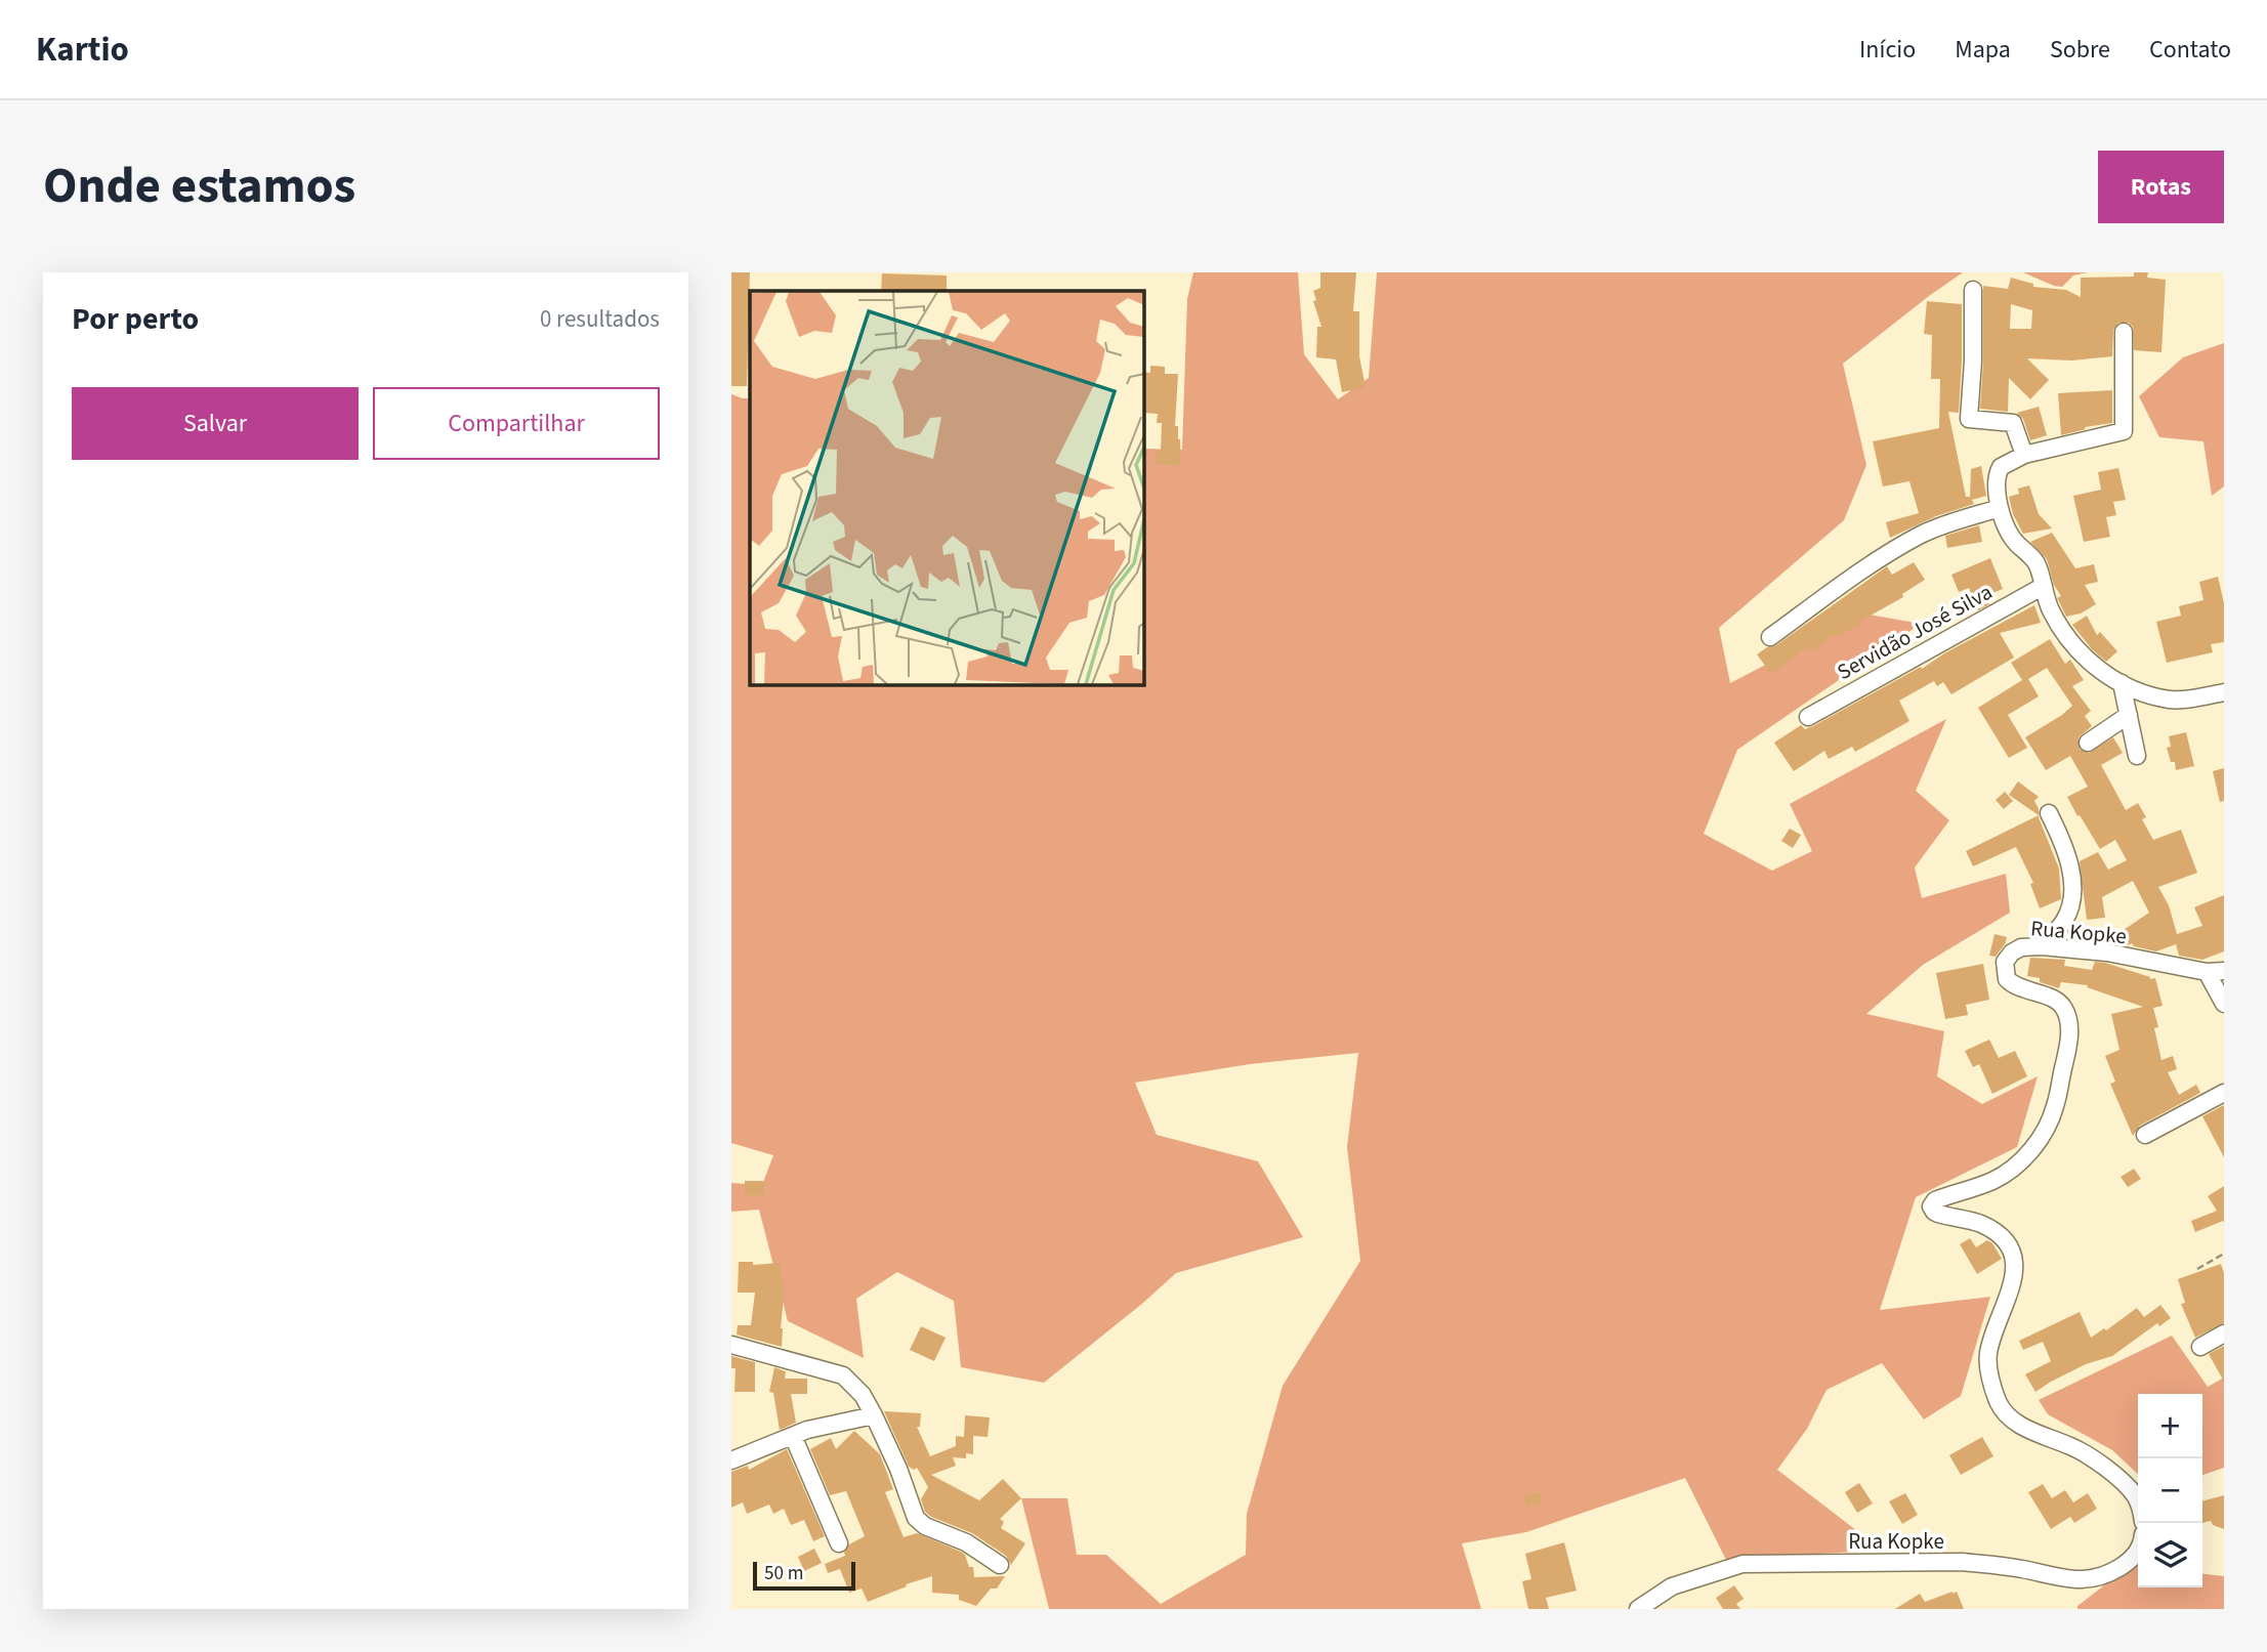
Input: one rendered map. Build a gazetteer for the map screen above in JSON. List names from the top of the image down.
{
  "streets": {
    "street": ["Servidão José Silva", "Rua Kopke"]
  },
  "scale_bar": "50 m",
  "page": {
    "header": "Kartio",
    "nav": [
      "Início",
      "Mapa",
      "Sobre",
      "Contato"
    ],
    "title": "Onde estamos",
    "buttons": [
      "Rotas",
      ["Salvar", "Compartilhar"]
    ],
    "heading": ["Por perto", "0 resultados"],
    "map_buttons": ["+", "−"],
    "scale": "50 m"
  }
}
